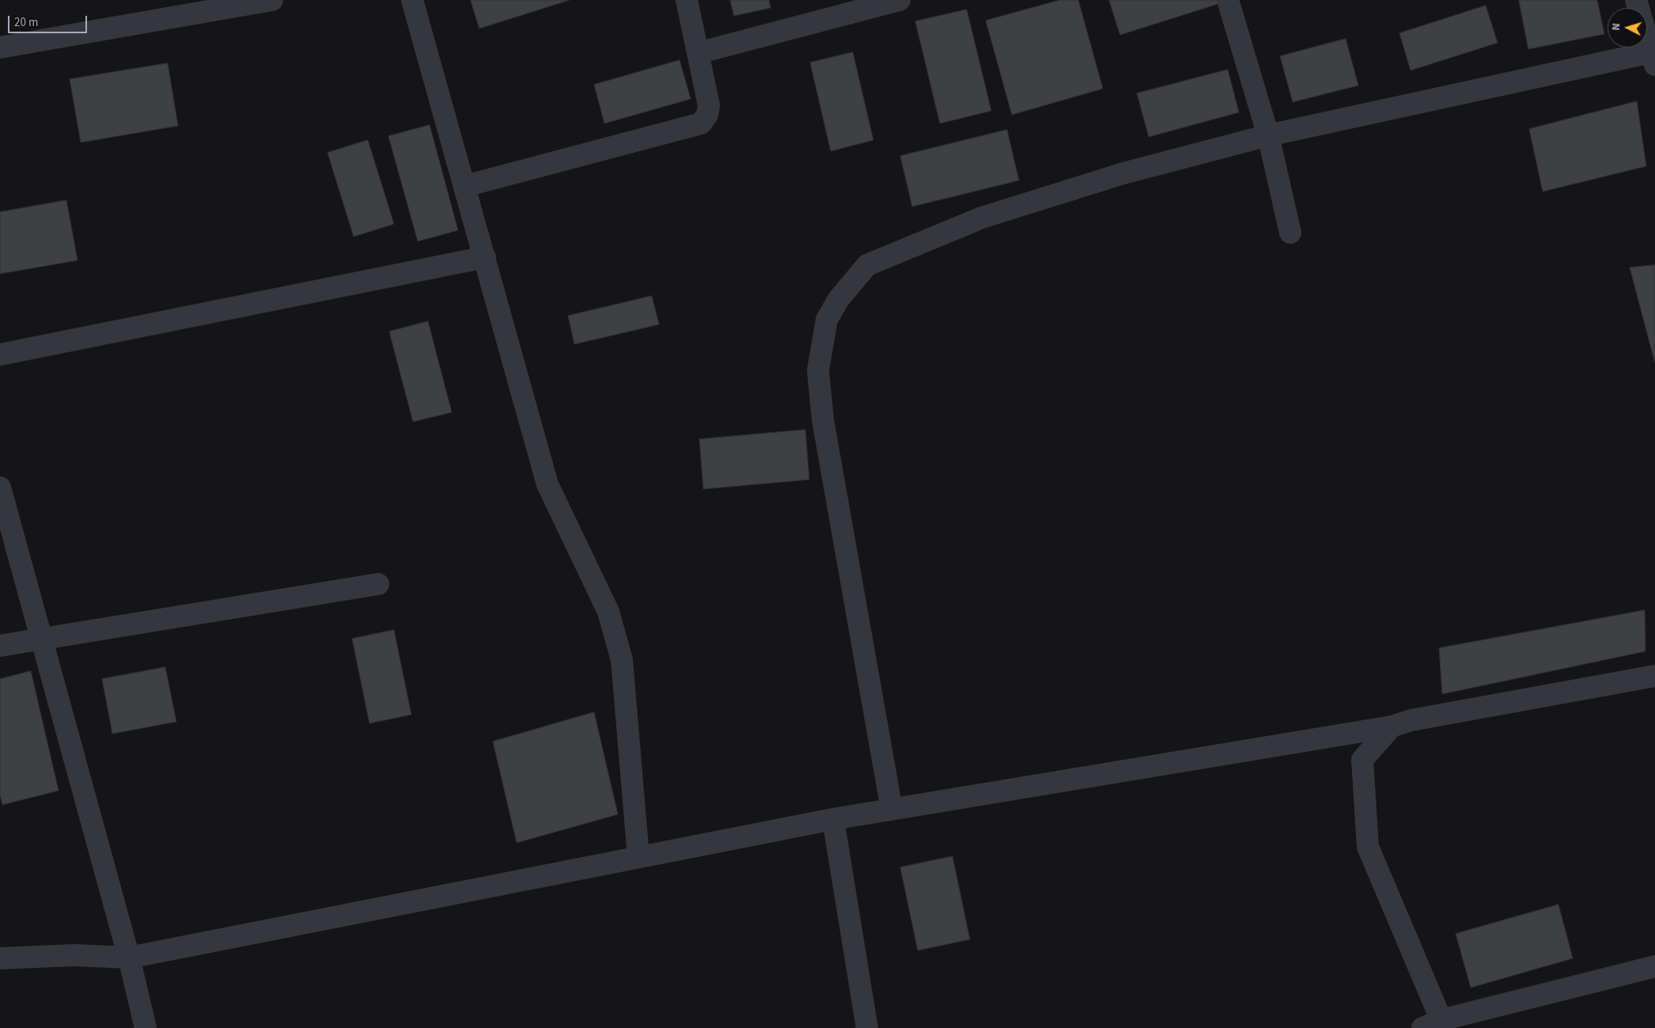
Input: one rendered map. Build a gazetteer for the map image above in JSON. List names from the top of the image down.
{
  "scale_bar": "20 m",
  "north": "left"
}
